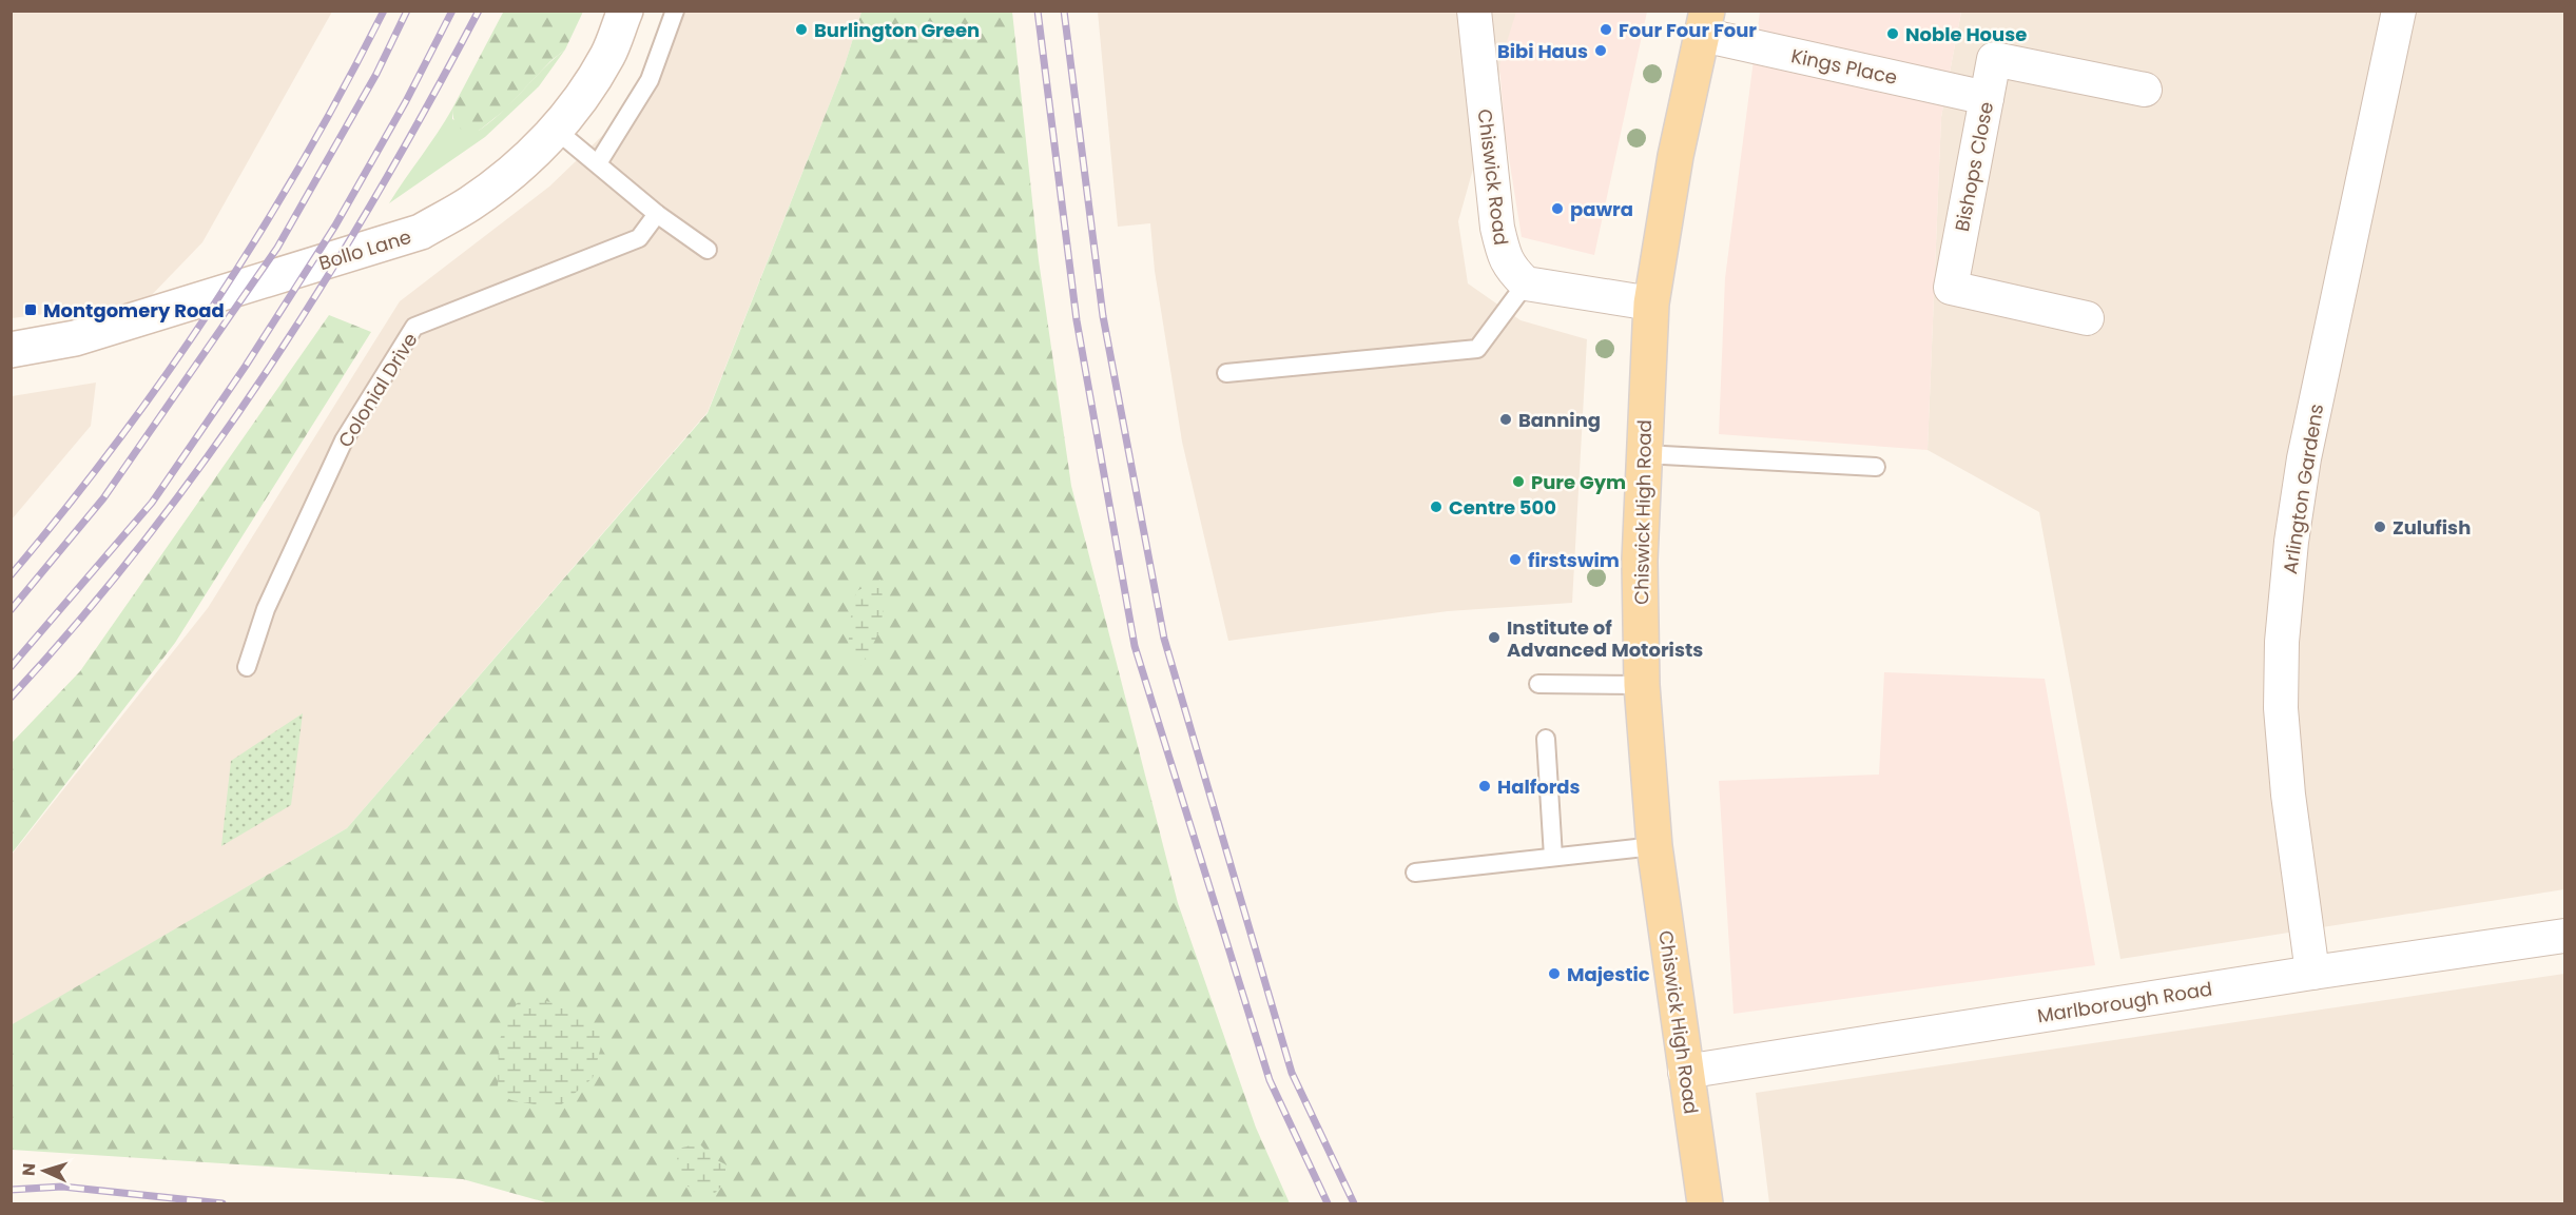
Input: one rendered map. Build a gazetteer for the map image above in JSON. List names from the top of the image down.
{
  "streets": {
    "main road": ["Chiswick High Road"],
    "street": [
      "Kings Place",
      "Bishops Close",
      "Chiswick Road",
      "Bollo Lane",
      "Arlington Gardens",
      "Marlborough Road"
    ],
    "lane": ["Colonial Drive"]
  },
  "crossings": [
    ["Kings Place", "Bishops Close"],
    ["Kings Place", "Chiswick High Road"],
    ["Arlington Gardens", "Marlborough Road"],
    ["Chiswick High Road", "Marlborough Road"]
  ],
  "places": {
    "other": [
      "Burlington Green",
      "Four Four Four",
      "Noble House",
      "Bibi Haus",
      "pawra",
      "Banning",
      "Pure Gym",
      "Centre 500",
      "Zulufish",
      "firstswim",
      "Institute of Advanced Motorists",
      "Halfords",
      "Majestic"
    ],
    "transit": ["Montgomery Road"]
  },
  "north": "left"
}
